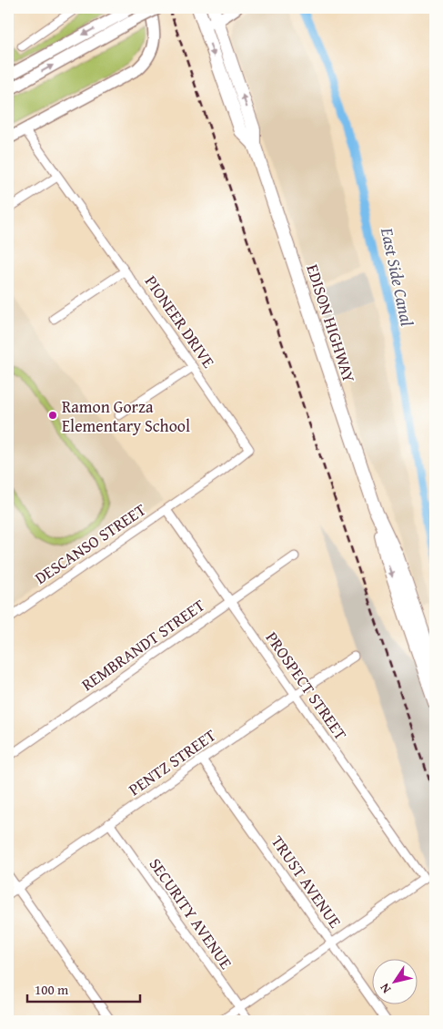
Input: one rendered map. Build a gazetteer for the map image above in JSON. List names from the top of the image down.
{
  "streets": {
    "main road": ["EDISON HIGHWAY"],
    "street": [
      "PIONEER DRIVE",
      "DESCANSO STREET",
      "REMBRANDT STREET",
      "PROSPECT STREET",
      "PENTZ STREET",
      "TRUST AVENUE",
      "SECURITY AVENUE"
    ]
  },
  "crossings": [
    ["PIONEER DRIVE", "DESCANSO STREET"],
    ["PIONEER DRIVE", "PROSPECT STREET"],
    ["DESCANSO STREET", "PROSPECT STREET"],
    ["REMBRANDT STREET", "PROSPECT STREET"],
    ["PROSPECT STREET", "PENTZ STREET"],
    ["PROSPECT STREET", "TRUST AVENUE"],
    ["PENTZ STREET", "TRUST AVENUE"],
    ["PENTZ STREET", "SECURITY AVENUE"]
  ],
  "water": ["East Side Canal"],
  "places": ["Ramon Gorza Elementary School"],
  "scale_bar": "100 m",
  "north": "bottom left"
}
